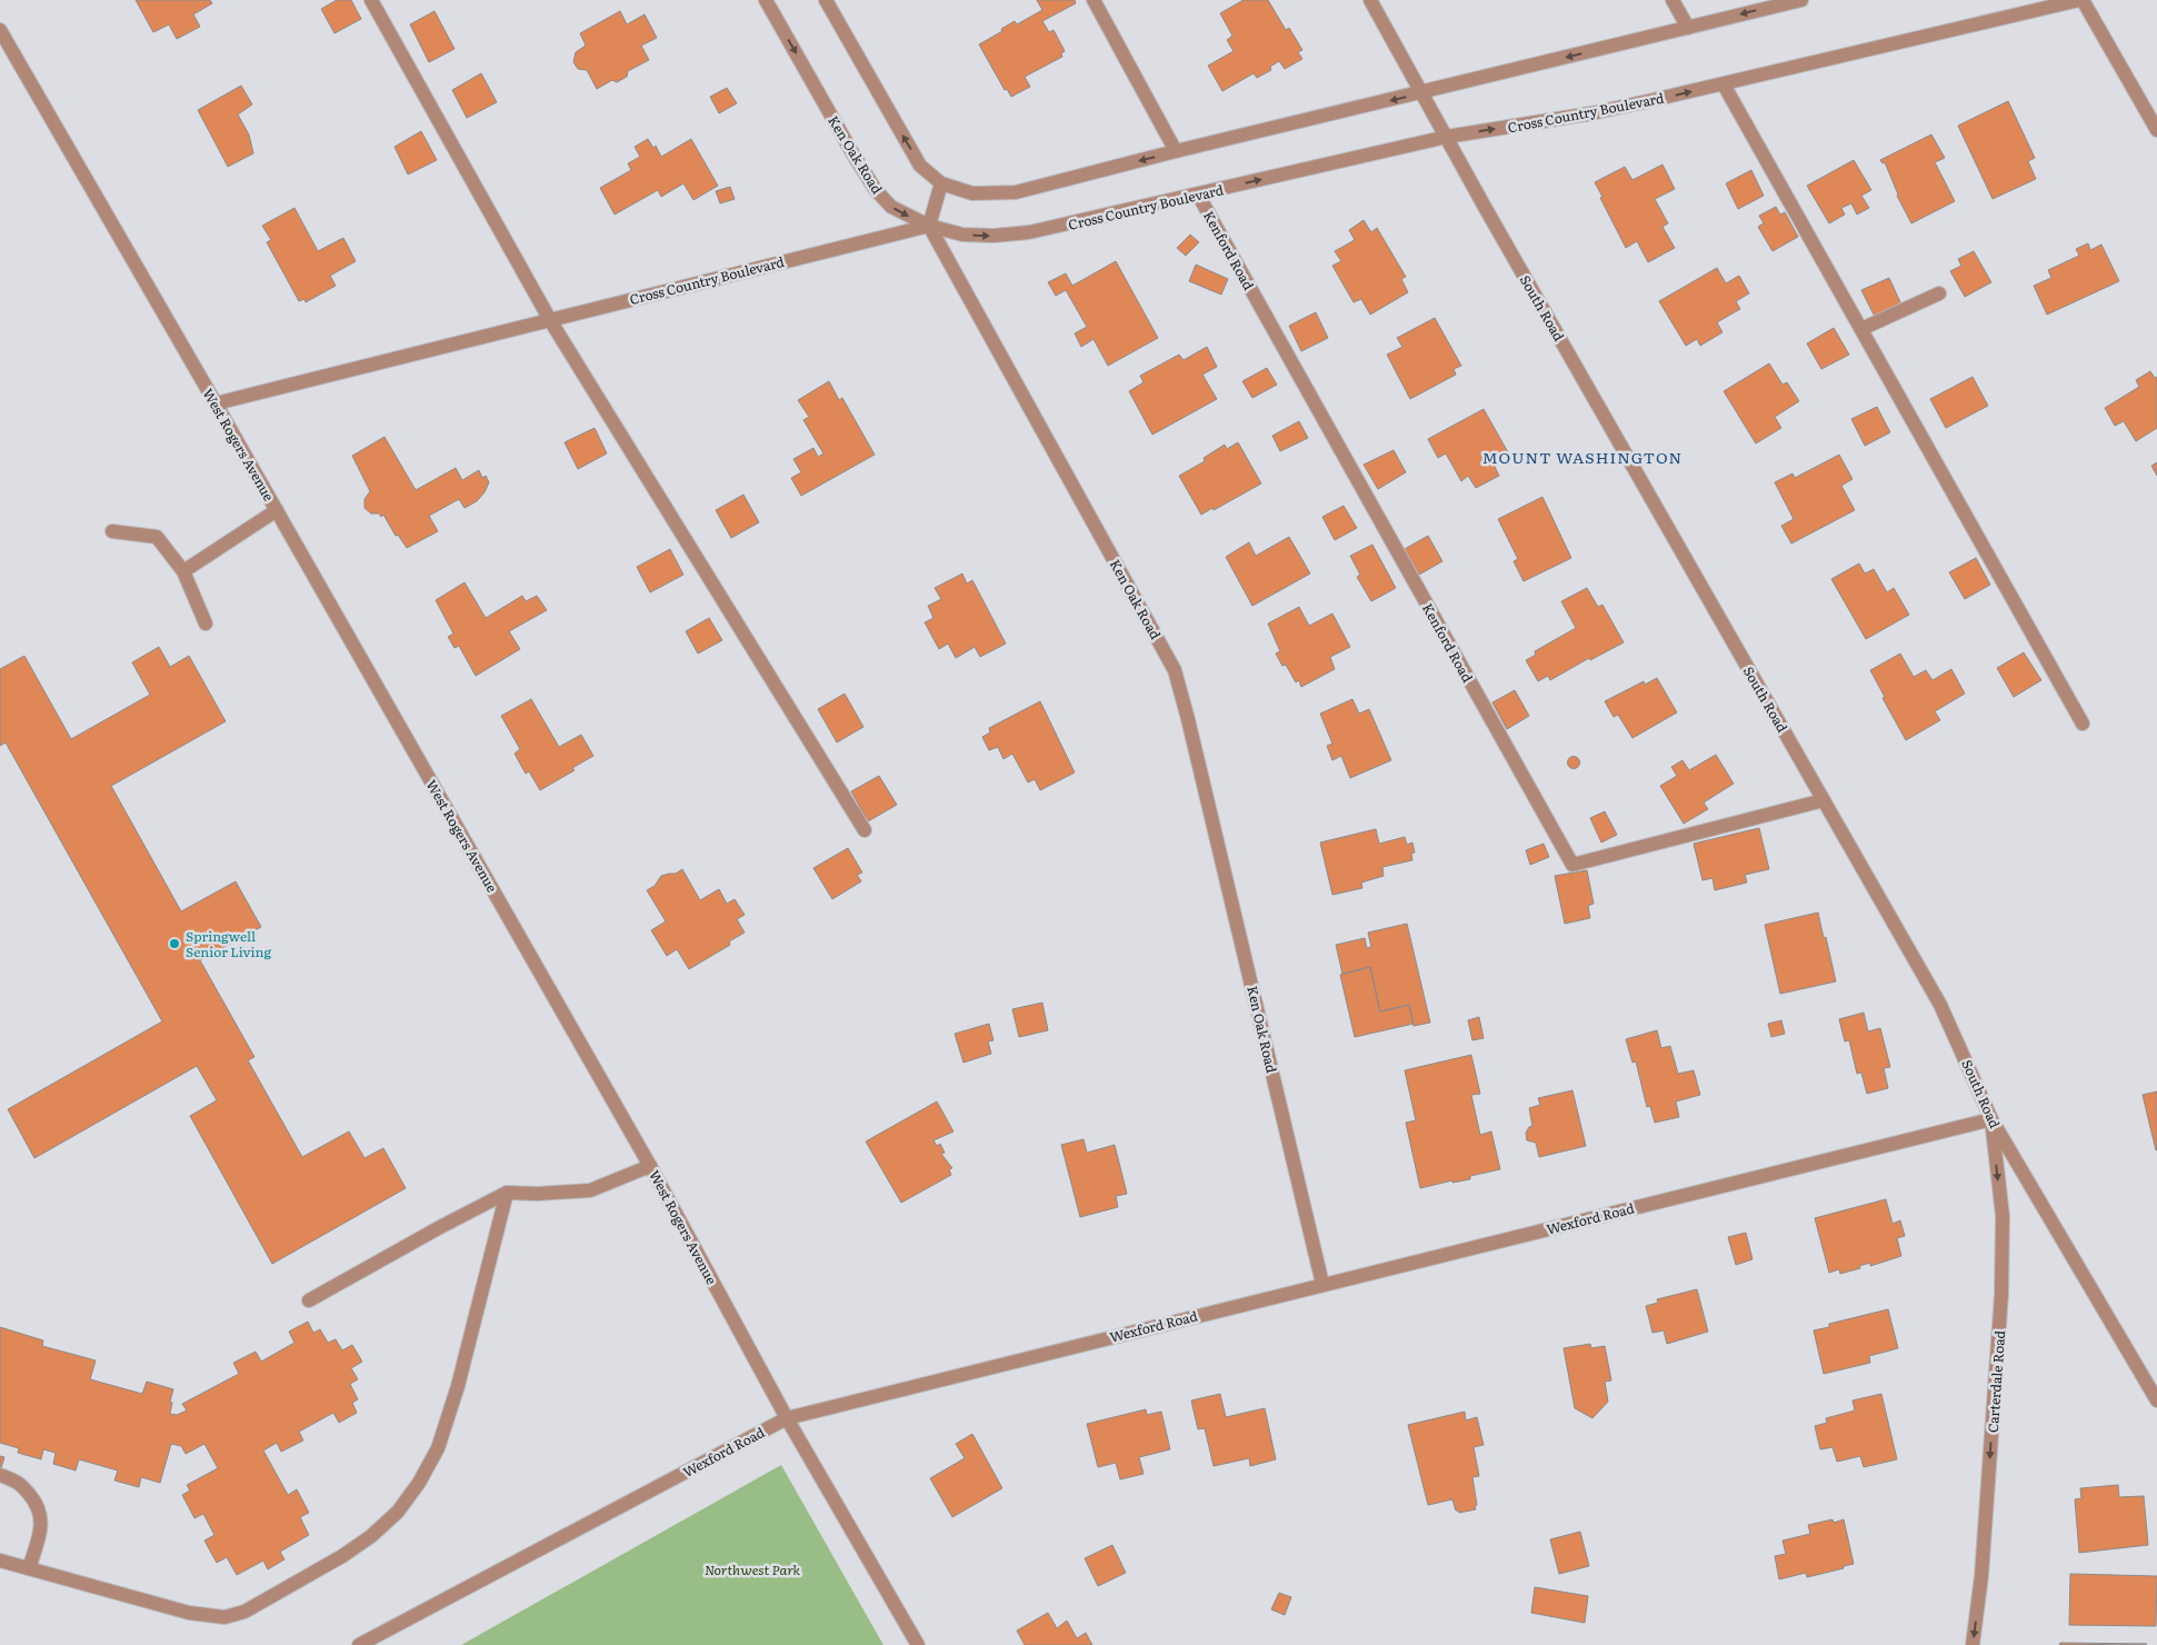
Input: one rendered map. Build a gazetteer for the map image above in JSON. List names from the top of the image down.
{
  "streets": {
    "street": [
      "Cross Country Boulevard",
      "Ken Oak Road",
      "Kenford Road",
      "South Road",
      "West Rogers Avenue",
      "Wexford Road",
      "Carterdale Road"
    ]
  },
  "crossings": [
    ["Cross Country Boulevard", "Ken Oak Road"],
    ["Cross Country Boulevard", "Kenford Road"],
    ["Cross Country Boulevard", "South Road"],
    ["Cross Country Boulevard", "West Rogers Avenue"],
    ["Ken Oak Road", "Wexford Road"],
    ["Kenford Road", "South Road"],
    ["South Road", "Wexford Road"],
    ["South Road", "Carterdale Road"],
    ["West Rogers Avenue", "Wexford Road"],
    ["Wexford Road", "Carterdale Road"]
  ],
  "one_way": ["Carterdale Road"],
  "districts": ["MOUNT WASHINGTON"],
  "parks": ["Northwest Park"],
  "places": ["Springwell Senior Living"]
}
